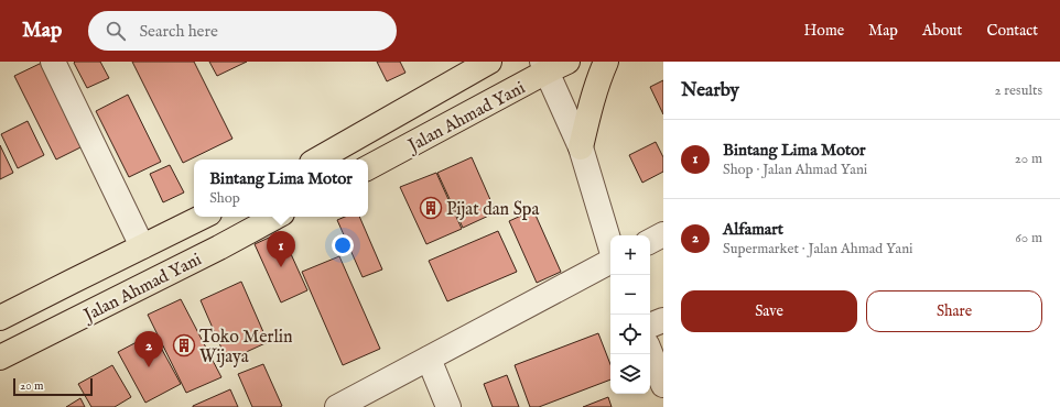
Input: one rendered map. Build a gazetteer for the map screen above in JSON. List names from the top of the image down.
{
  "streets": {
    "main road": ["Jalan Ahmad Yani"]
  },
  "places": {
    "building": ["Pijat dan Spa", "Toko Merlin Wijaya"]
  },
  "scale_bar": "20 m",
  "page": {
    "header": "Map",
    "search": "Search here",
    "nav": [
      "Home",
      "Map",
      "About",
      "Contact"
    ],
    "heading": ["Nearby", "2 results"],
    "list": [
      {
        "mark": "1",
        "name": "Bintang Lima Motor",
        "note": "Shop · Jalan Ahmad Yani",
        "value": "20 m"
      },
      {
        "mark": "2",
        "name": "Alfamart",
        "note": "Supermarket · Jalan Ahmad Yani",
        "value": "60 m"
      }
    ],
    "popup": ["Bintang Lima Motor", "Shop"],
    "pins": ["1", "2"],
    "map_buttons": ["+", "−"],
    "buttons": ["Save", "Share"],
    "scale": "20 m"
  }
}
